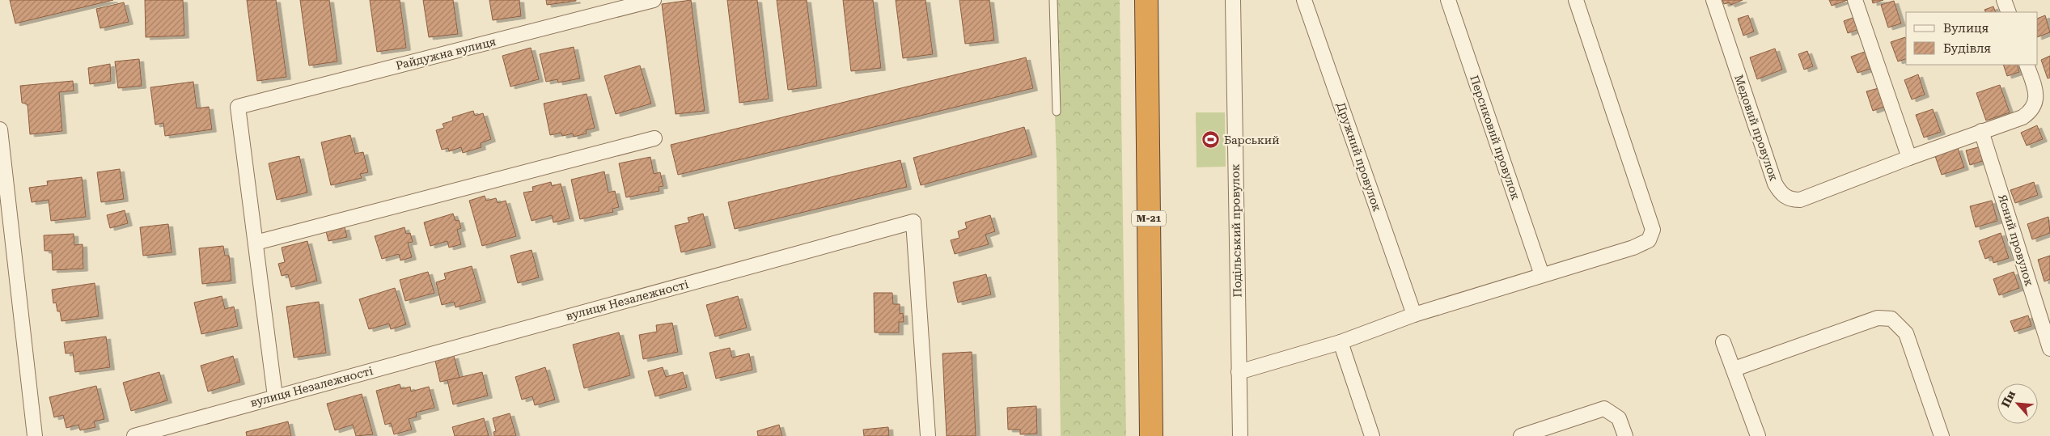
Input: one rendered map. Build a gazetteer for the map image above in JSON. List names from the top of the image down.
{
  "streets": {
    "highway": ["М-21"],
    "street": [
      "Райдужна вулиця",
      "Медовий провулок",
      "Персиковий провулок",
      "Дружний провулок",
      "Подільський провулок",
      "Ясний провулок",
      "вулиця Незалежності"
    ]
  },
  "crossings": [
    ["Медовий провулок", "Ясний провулок"]
  ],
  "places": {
    "sports": ["Барський"]
  },
  "legend": ["Вулиця", "Будівля"],
  "north": "top left"
}
